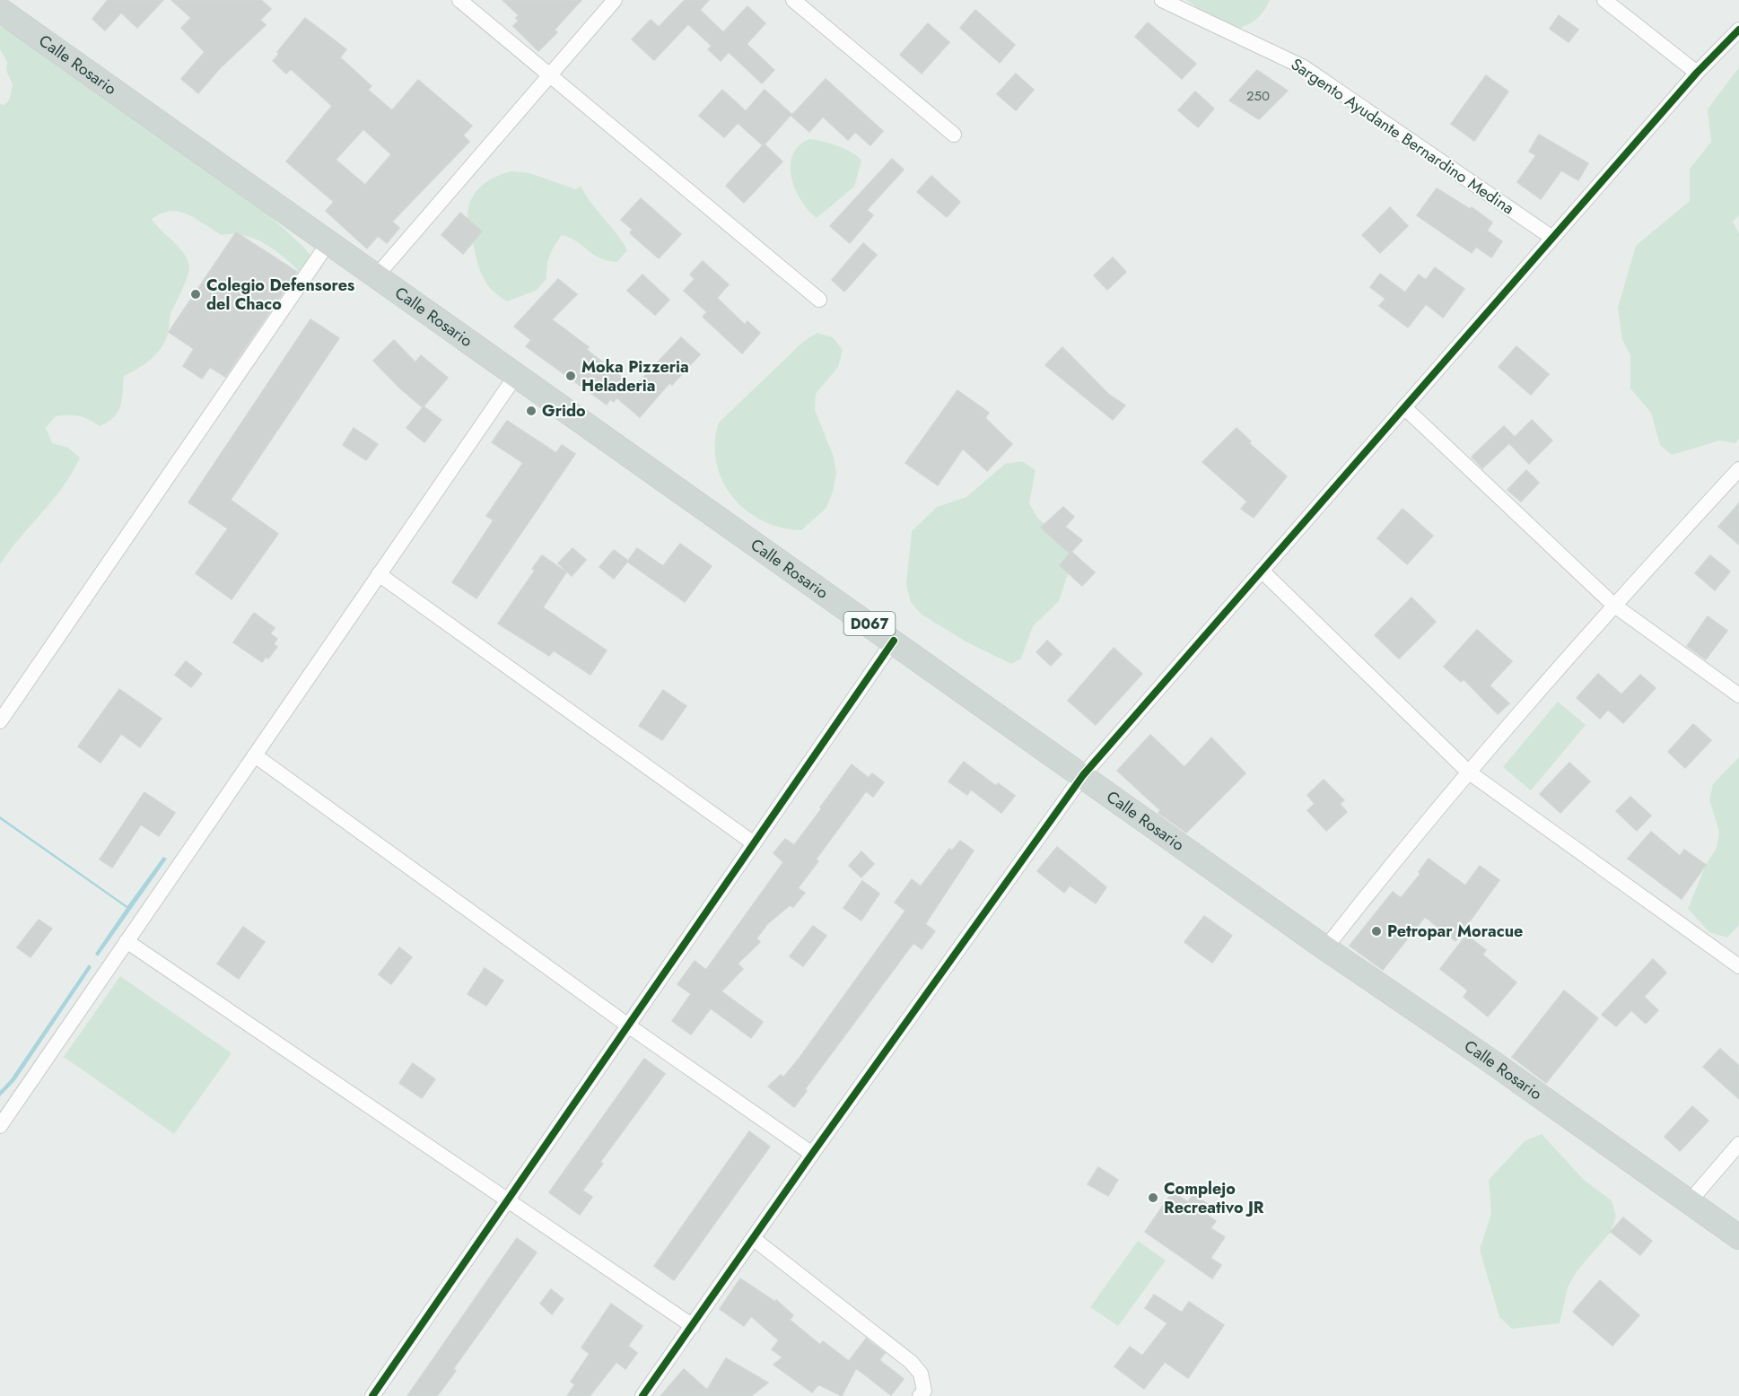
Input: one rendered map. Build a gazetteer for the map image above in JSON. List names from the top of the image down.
{
  "streets": {
    "main road": ["Calle Rosario", "D067"],
    "street": ["Sargento Ayudante Bernardino Medina"]
  },
  "places": [
    "Colegio Defensores del Chaco",
    "Moka Pizzeria Heladeria",
    "Grido",
    "Petropar Moracue",
    "Complejo Recreativo JR"
  ],
  "house_numbers": ["250"]
}
